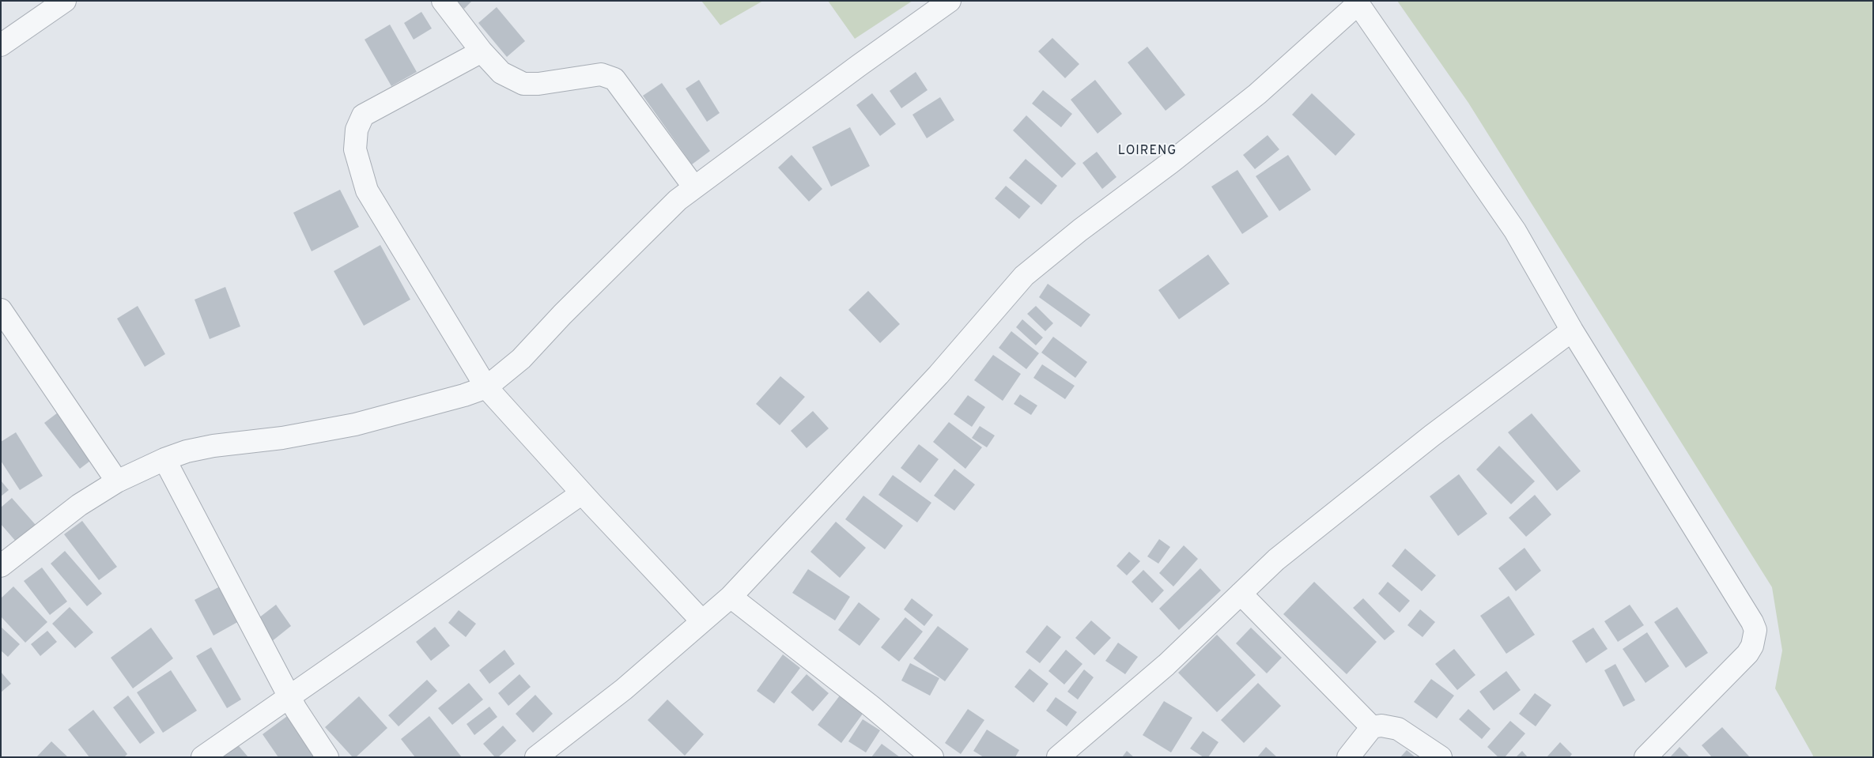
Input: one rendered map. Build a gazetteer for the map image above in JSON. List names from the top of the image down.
{
  "districts": ["LOIRENG"]
}
